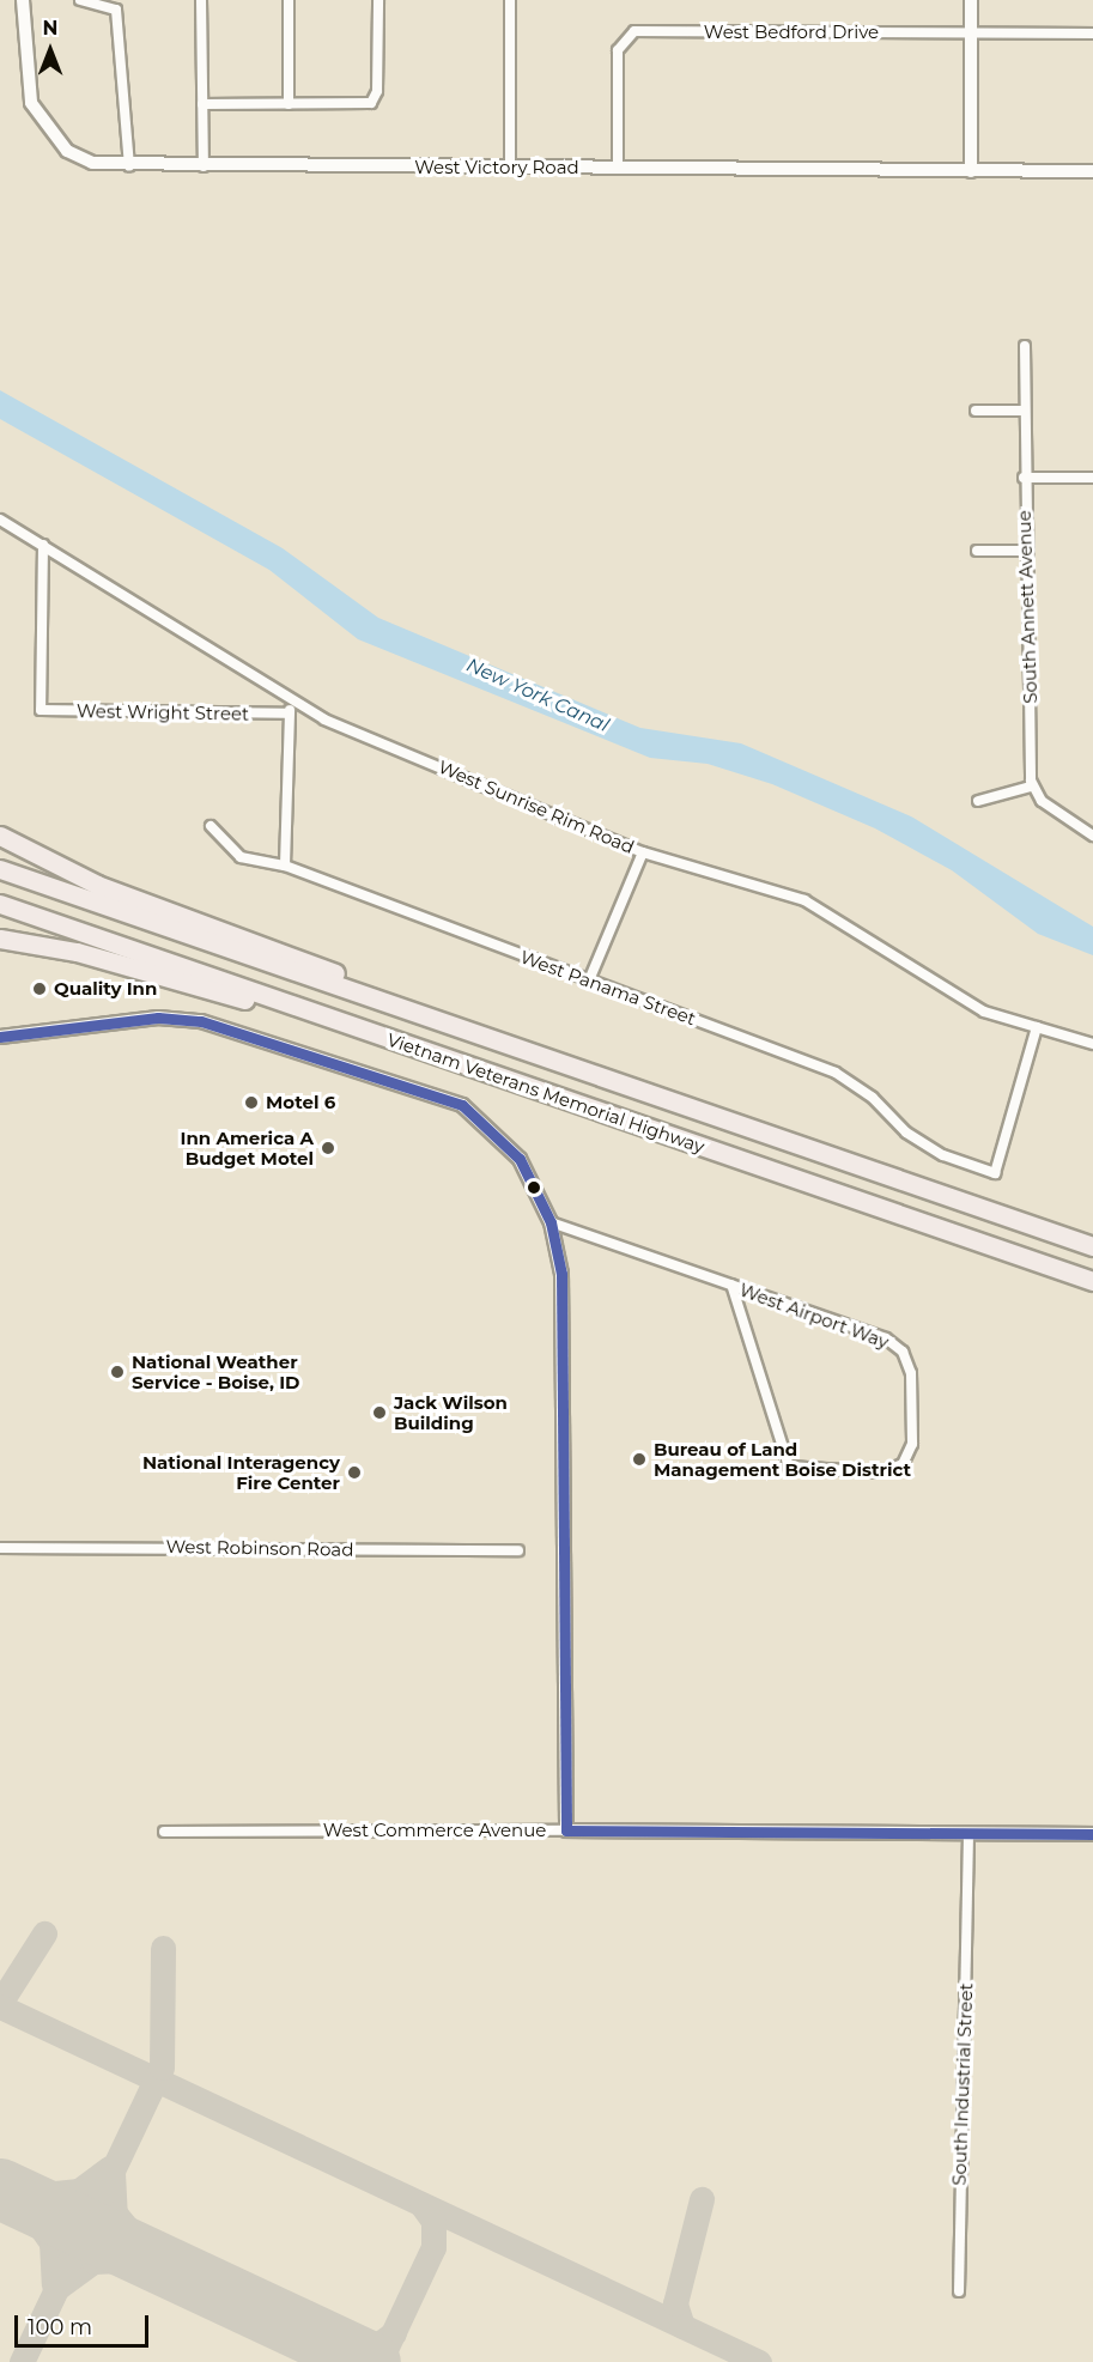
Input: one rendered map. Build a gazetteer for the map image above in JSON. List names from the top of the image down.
{
  "streets": {
    "highway": ["Vietnam Veterans Memorial Highway"],
    "street": [
      "West Bedford Drive",
      "West Victory Road",
      "South Annett Avenue",
      "West Wright Street",
      "West Sunrise Rim Road",
      "West Panama Street",
      "West Airport Way",
      "West Robinson Road",
      "West Commerce Avenue",
      "South Industrial Street"
    ]
  },
  "crossings": [
    ["West Bedford Drive", "West Victory Road"],
    ["West Wright Street", "West Sunrise Rim Road"],
    ["West Sunrise Rim Road", "West Panama Street"],
    ["West Commerce Avenue", "South Industrial Street"]
  ],
  "water": ["New York Canal"],
  "places": [
    "Quality Inn",
    "Motel 6",
    "Inn America A Budget Motel",
    "National Weather Service - Boise, ID",
    "Jack Wilson Building",
    "Bureau of Land Management Boise District",
    "National Interagency Fire Center"
  ],
  "scale_bar": "100 m",
  "north": "top"
}
